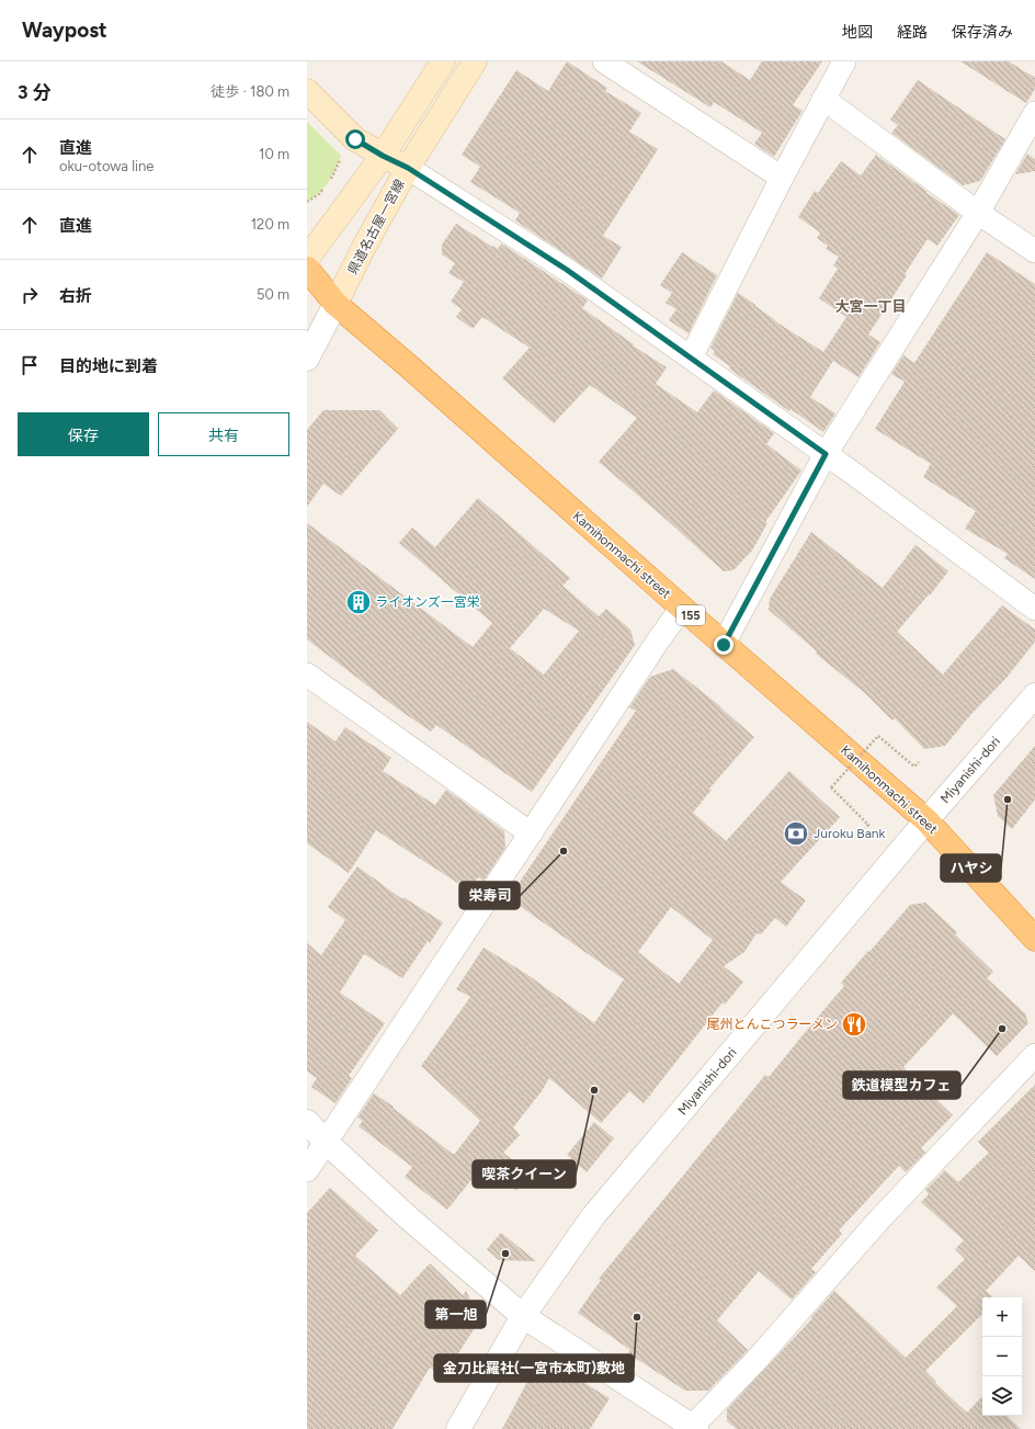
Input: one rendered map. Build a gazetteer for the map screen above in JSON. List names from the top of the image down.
{
  "streets": {
    "highway": ["Kamihonmachi street", "155"],
    "main road": ["県道名古屋一宮線"],
    "street": ["Miyanishi-dori"]
  },
  "crossings": [
    ["県道名古屋一宮線", "Kamihonmachi street"],
    ["県道名古屋一宮線", "155"],
    ["Kamihonmachi street", "155"],
    ["Kamihonmachi street", "Miyanishi-dori"]
  ],
  "districts": ["大宮一丁目"],
  "places": {
    "building": ["ライオンズ一宮栄"],
    "other": [
      "ハヤシ",
      "栄寿司",
      "鉄道模型カフェ",
      "喫茶クイーン",
      "第一旭",
      "金刀比羅社(一宮市本町)敷地"
    ],
    "bank": ["Juroku Bank"],
    "restaurant": ["尾州とんこつラーメン"]
  },
  "page": {
    "header": "Waypost",
    "nav": ["地図", "経路", "保存済み"],
    "heading": ["3 分", "徒歩 · 180 m"],
    "list": [
      ["直進", "oku-otowa line", "10 m"],
      ["直進", "120 m"],
      ["右折", "50 m"],
      "目的地に到着"
    ],
    "buttons": ["保存", "共有"],
    "map_buttons": ["+", "−"]
  }
}
